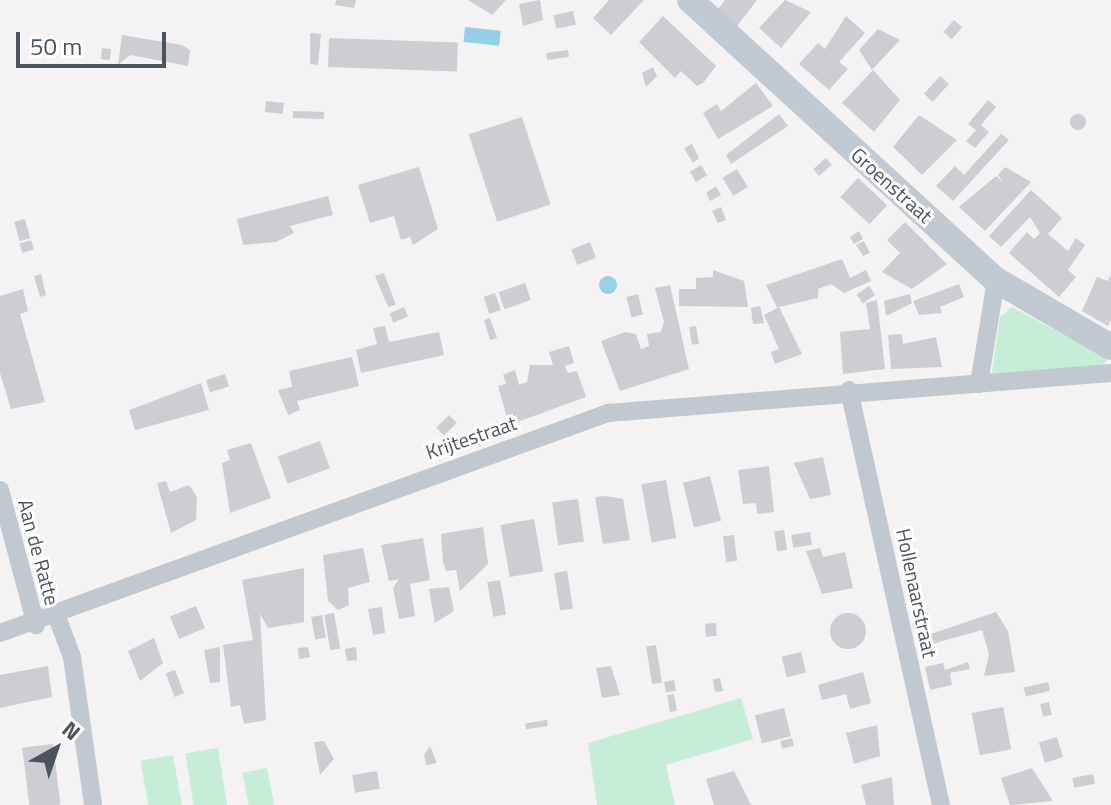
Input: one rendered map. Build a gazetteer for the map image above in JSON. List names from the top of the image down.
{
  "streets": {
    "street": [
      "Groenstraat",
      "Krijtestraat",
      "Aan de Ratte",
      "Hollenaarstraat"
    ]
  },
  "crossings": [
    ["Krijtestraat", "Aan de Ratte"],
    ["Krijtestraat", "Hollenaarstraat"]
  ],
  "scale_bar": "50 m",
  "north": "top right"
}
